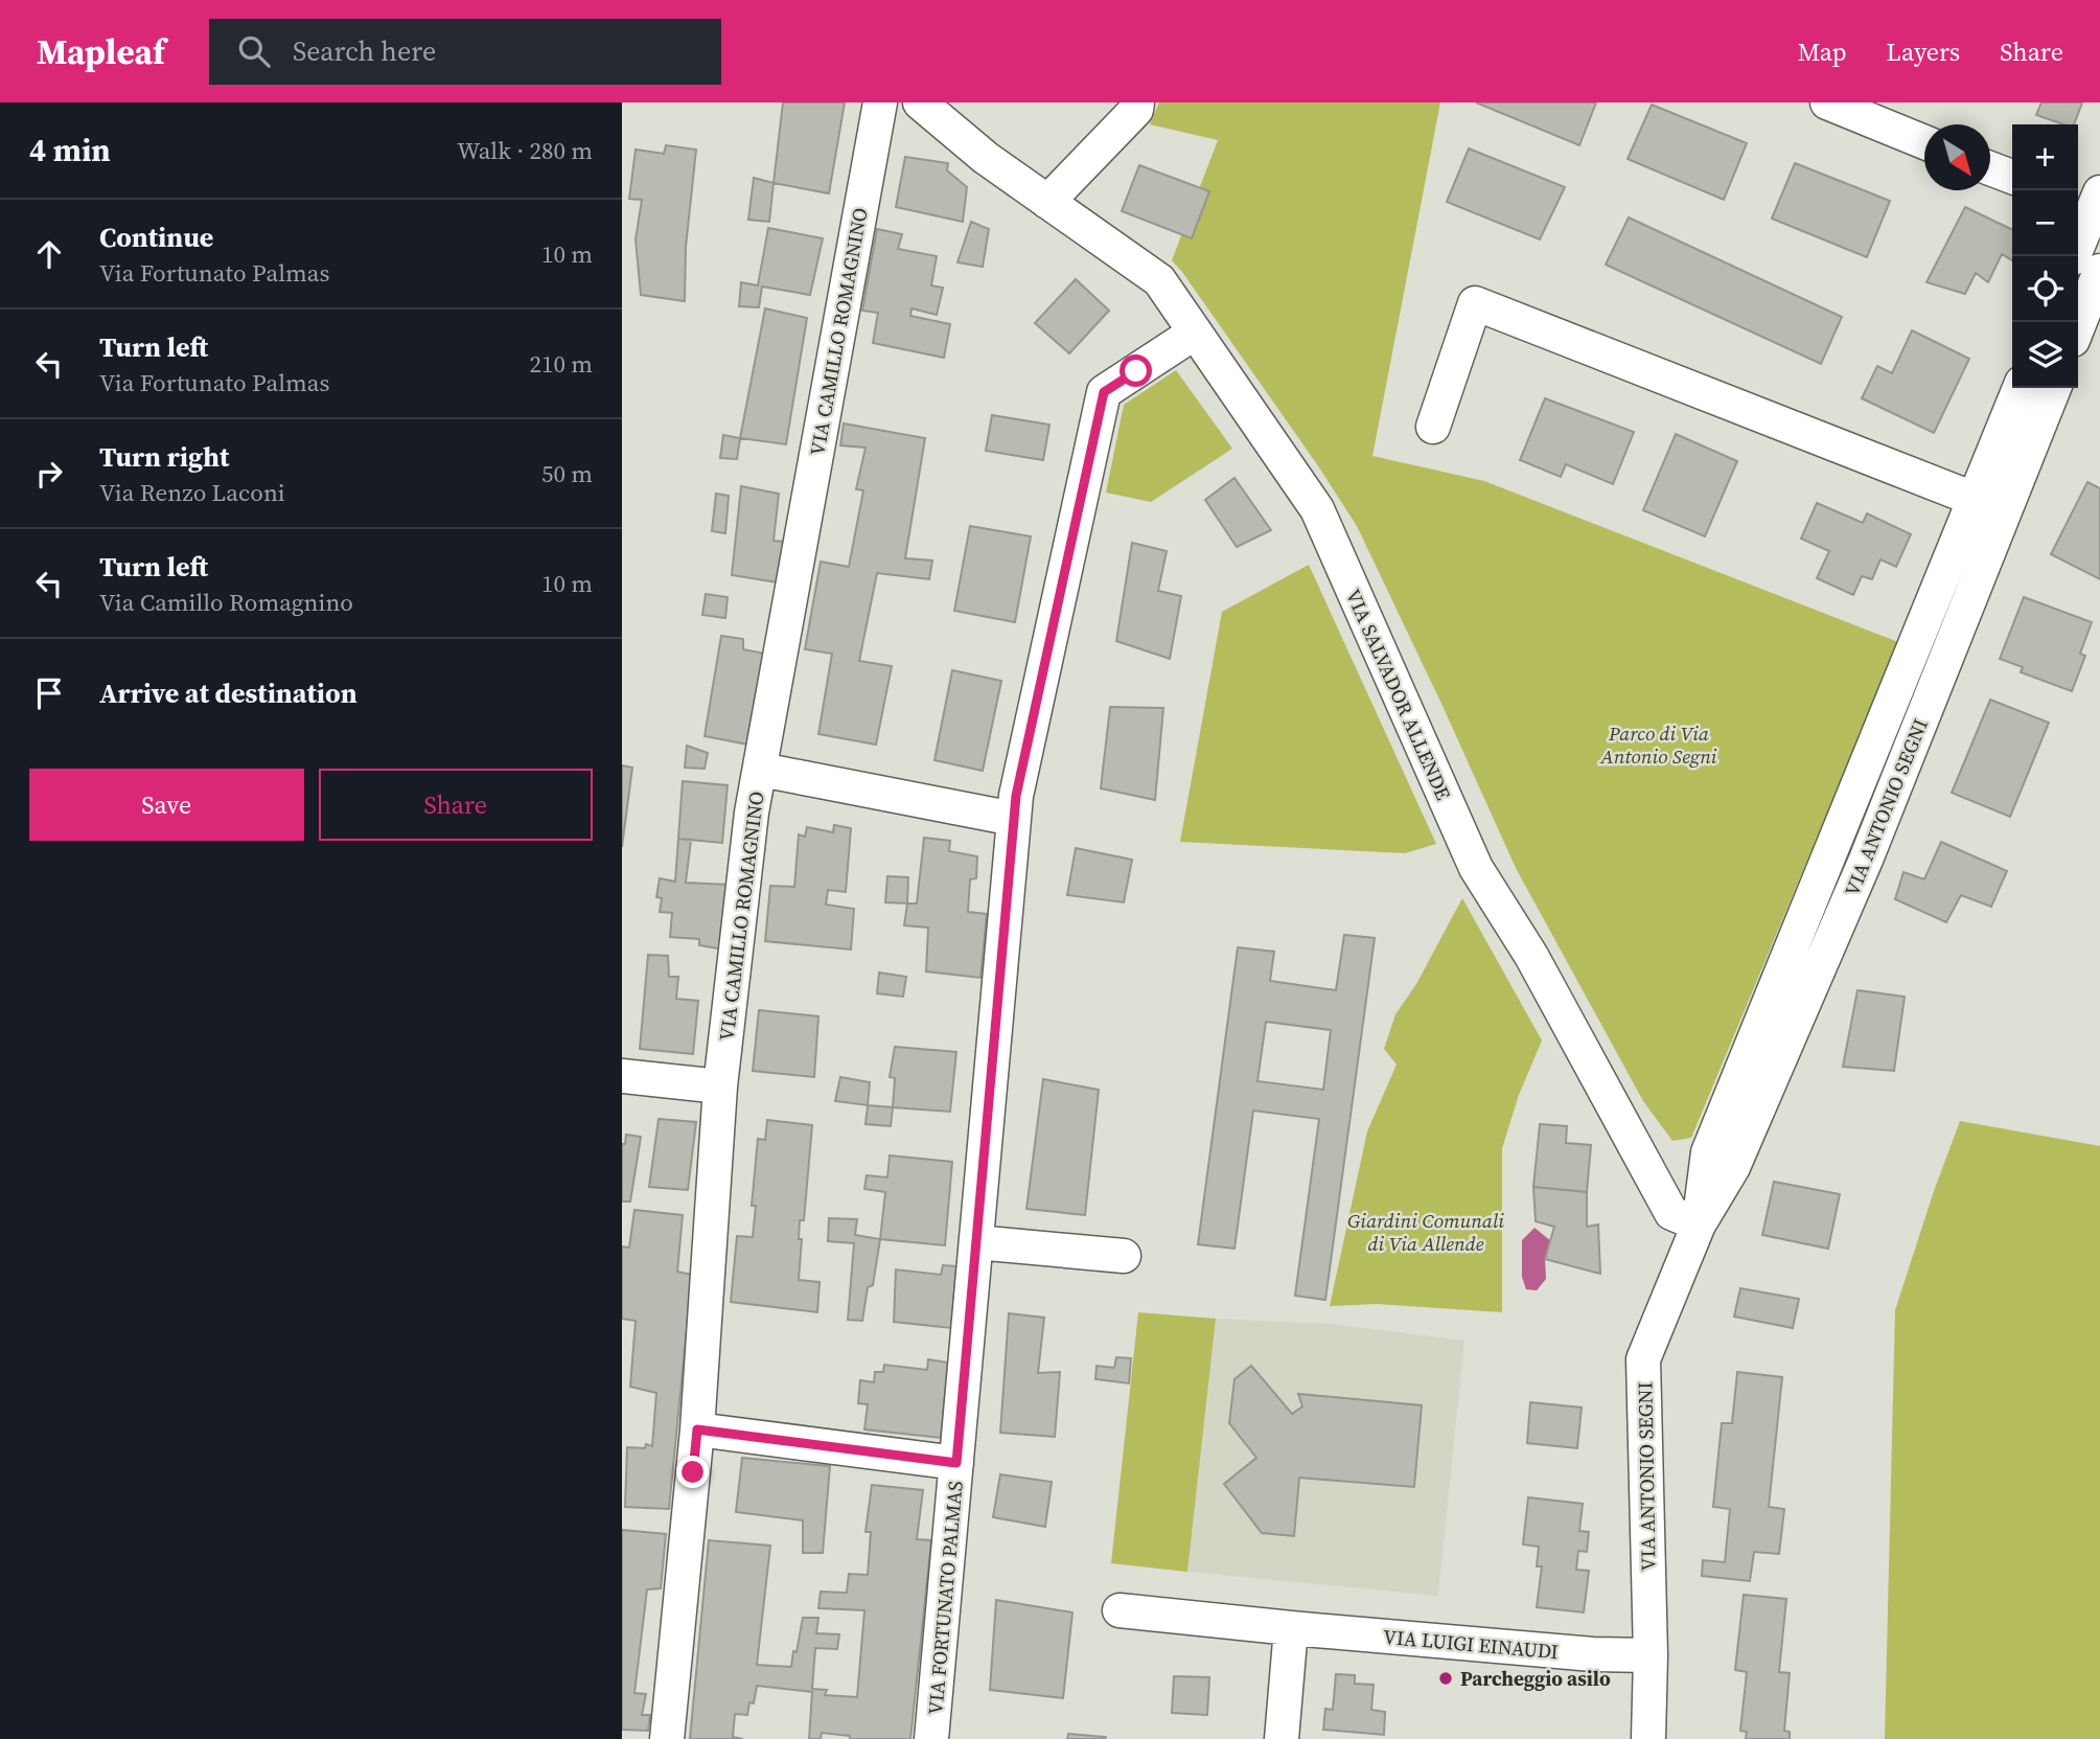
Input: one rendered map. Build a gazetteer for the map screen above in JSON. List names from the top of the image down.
{
  "streets": {
    "street": [
      "VIA CAMILLO ROMAGNINO",
      "VIA SALVADOR ALLENDE",
      "VIA ANTONIO SEGNI",
      "VIA FORTUNATO PALMAS",
      "VIA LUIGI EINAUDI"
    ]
  },
  "crossings": [
    ["VIA SALVADOR ALLENDE", "VIA ANTONIO SEGNI"],
    ["VIA SALVADOR ALLENDE", "VIA FORTUNATO PALMAS"],
    ["VIA ANTONIO SEGNI", "VIA LUIGI EINAUDI"]
  ],
  "parks": ["Parco di Via Antonio Segni", "Giardini Comunali di Via Allende"],
  "places": ["Parcheggio asilo"],
  "north": "bottom right",
  "page": {
    "header": "Mapleaf",
    "search": "Search here",
    "nav": ["Map", "Layers", "Share"],
    "heading": ["4 min", "Walk · 280 m"],
    "map_buttons": ["+", "−"],
    "list": [
      ["Continue", "Via Fortunato Palmas", "10 m"],
      ["Turn left", "Via Fortunato Palmas", "210 m"],
      ["Turn right", "Via Renzo Laconi", "50 m"],
      ["Turn left", "Via Camillo Romagnino", "10 m"],
      "Arrive at destination"
    ],
    "buttons": ["Save", "Share"]
  }
}
